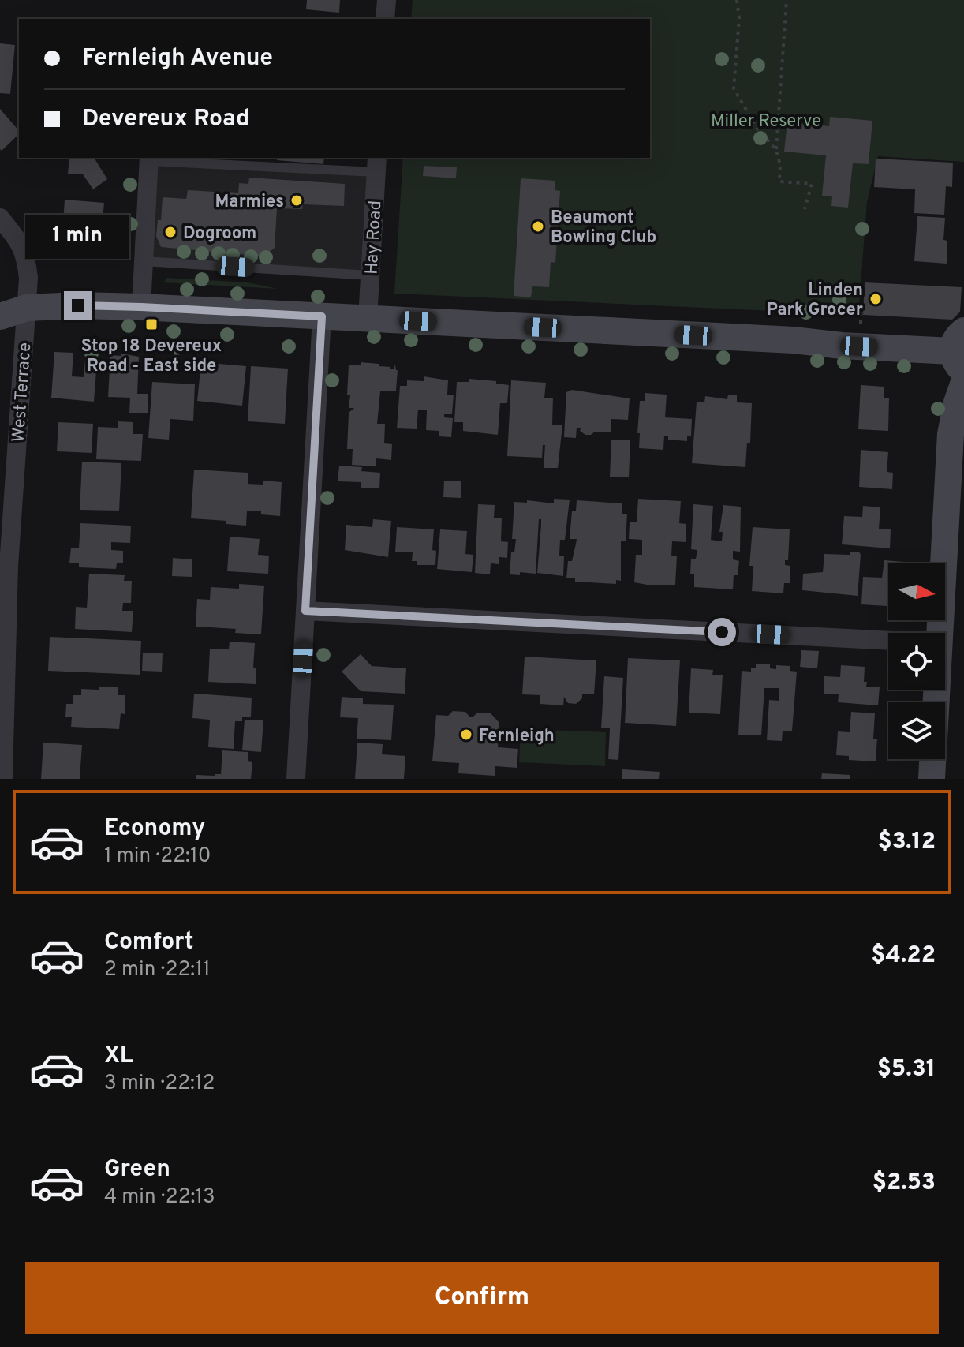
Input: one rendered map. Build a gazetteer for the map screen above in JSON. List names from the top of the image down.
{
  "streets": {
    "street": ["Hay Road", "West Terrace"]
  },
  "parks": ["Miller Reserve"],
  "places": {
    "other": [
      "Marmies",
      "Beaumont Bowling Club",
      "Dogroom",
      "Linden Park Grocer",
      "Fernleigh"
    ],
    "transit": ["Stop 18 Devereux Road - East side"]
  },
  "north": "right",
  "page": {
    "banner": ["Fernleigh Avenue", "Devereux Road"],
    "bubble": "1 min",
    "list": [
      {
        "name": "Economy",
        "note": "1 min · 22:10",
        "value": "$3.12"
      },
      {
        "name": "Comfort",
        "note": "2 min · 22:11",
        "value": "$4.22"
      },
      {
        "name": "XL",
        "note": "3 min · 22:12",
        "value": "$5.31"
      },
      {
        "name": "Green",
        "note": "4 min · 22:13",
        "value": "$2.53"
      }
    ],
    "buttons": "Confirm"
  }
}
